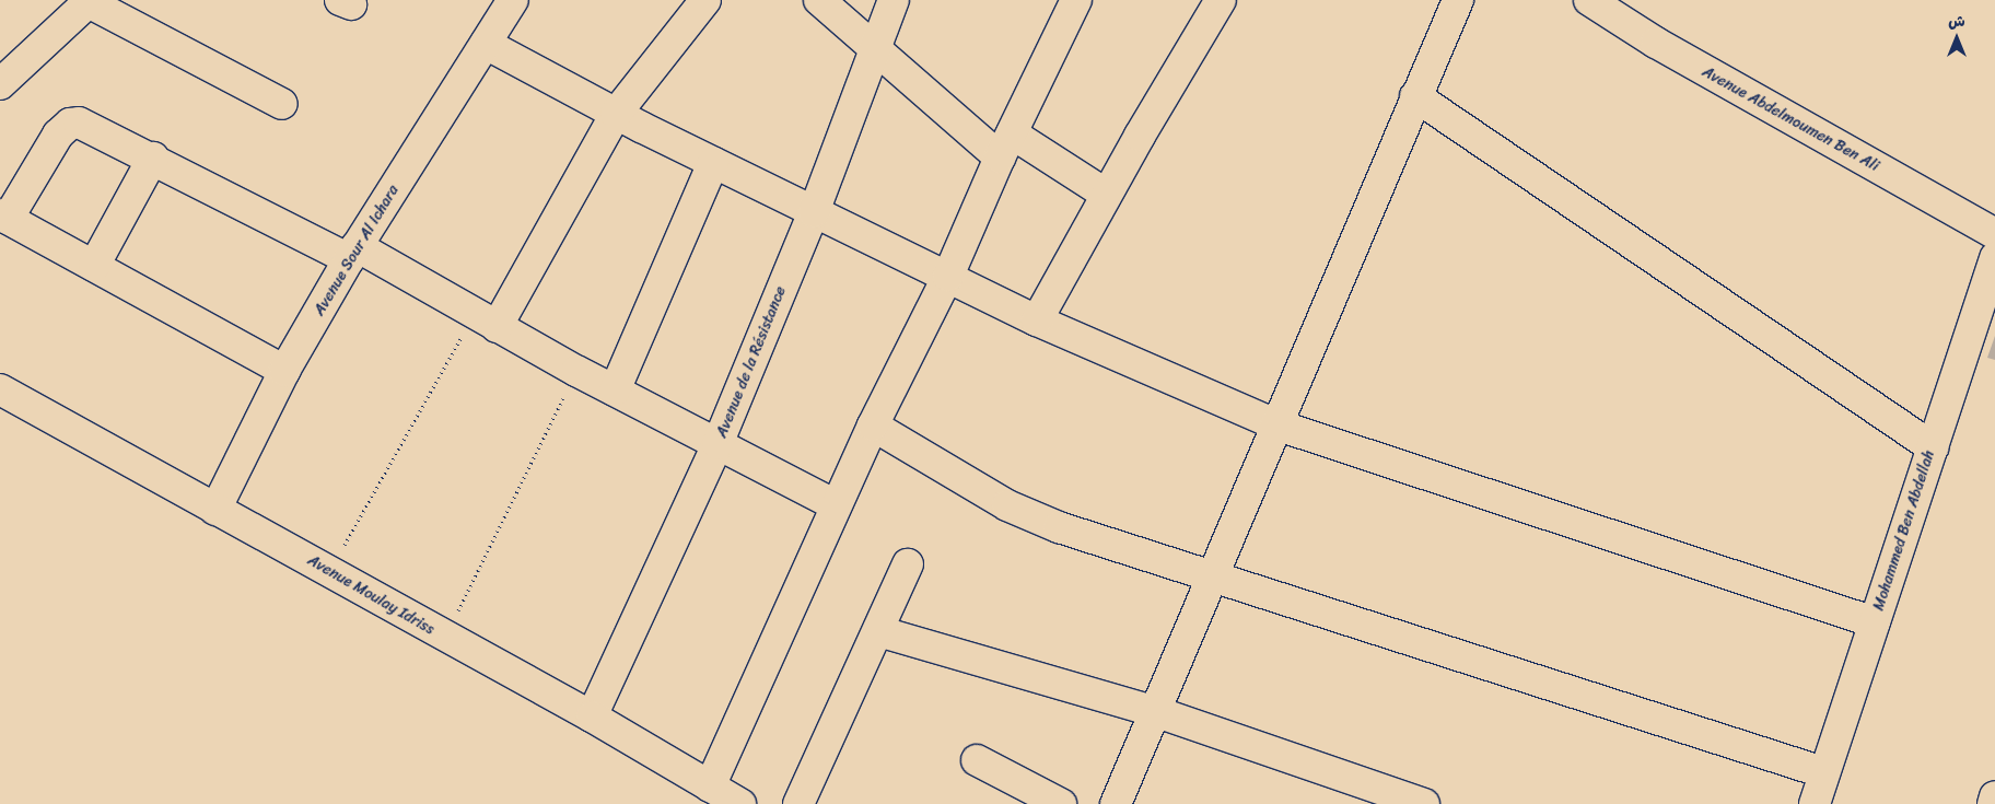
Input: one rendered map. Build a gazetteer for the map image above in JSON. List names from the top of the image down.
{
  "streets": {
    "street": [
      "Avenue Abdelmoumen Ben Ali",
      "Avenue Sour Al Ichara",
      "Avenue de la Résistance",
      "Mohammed Ben Abdellah",
      "Avenue Moulay Idriss"
    ]
  },
  "crossings": [
    ["Avenue Sour Al Ichara", "Avenue Moulay Idriss"],
    ["Avenue de la Résistance", "Avenue Moulay Idriss"]
  ],
  "north": "top"
}
